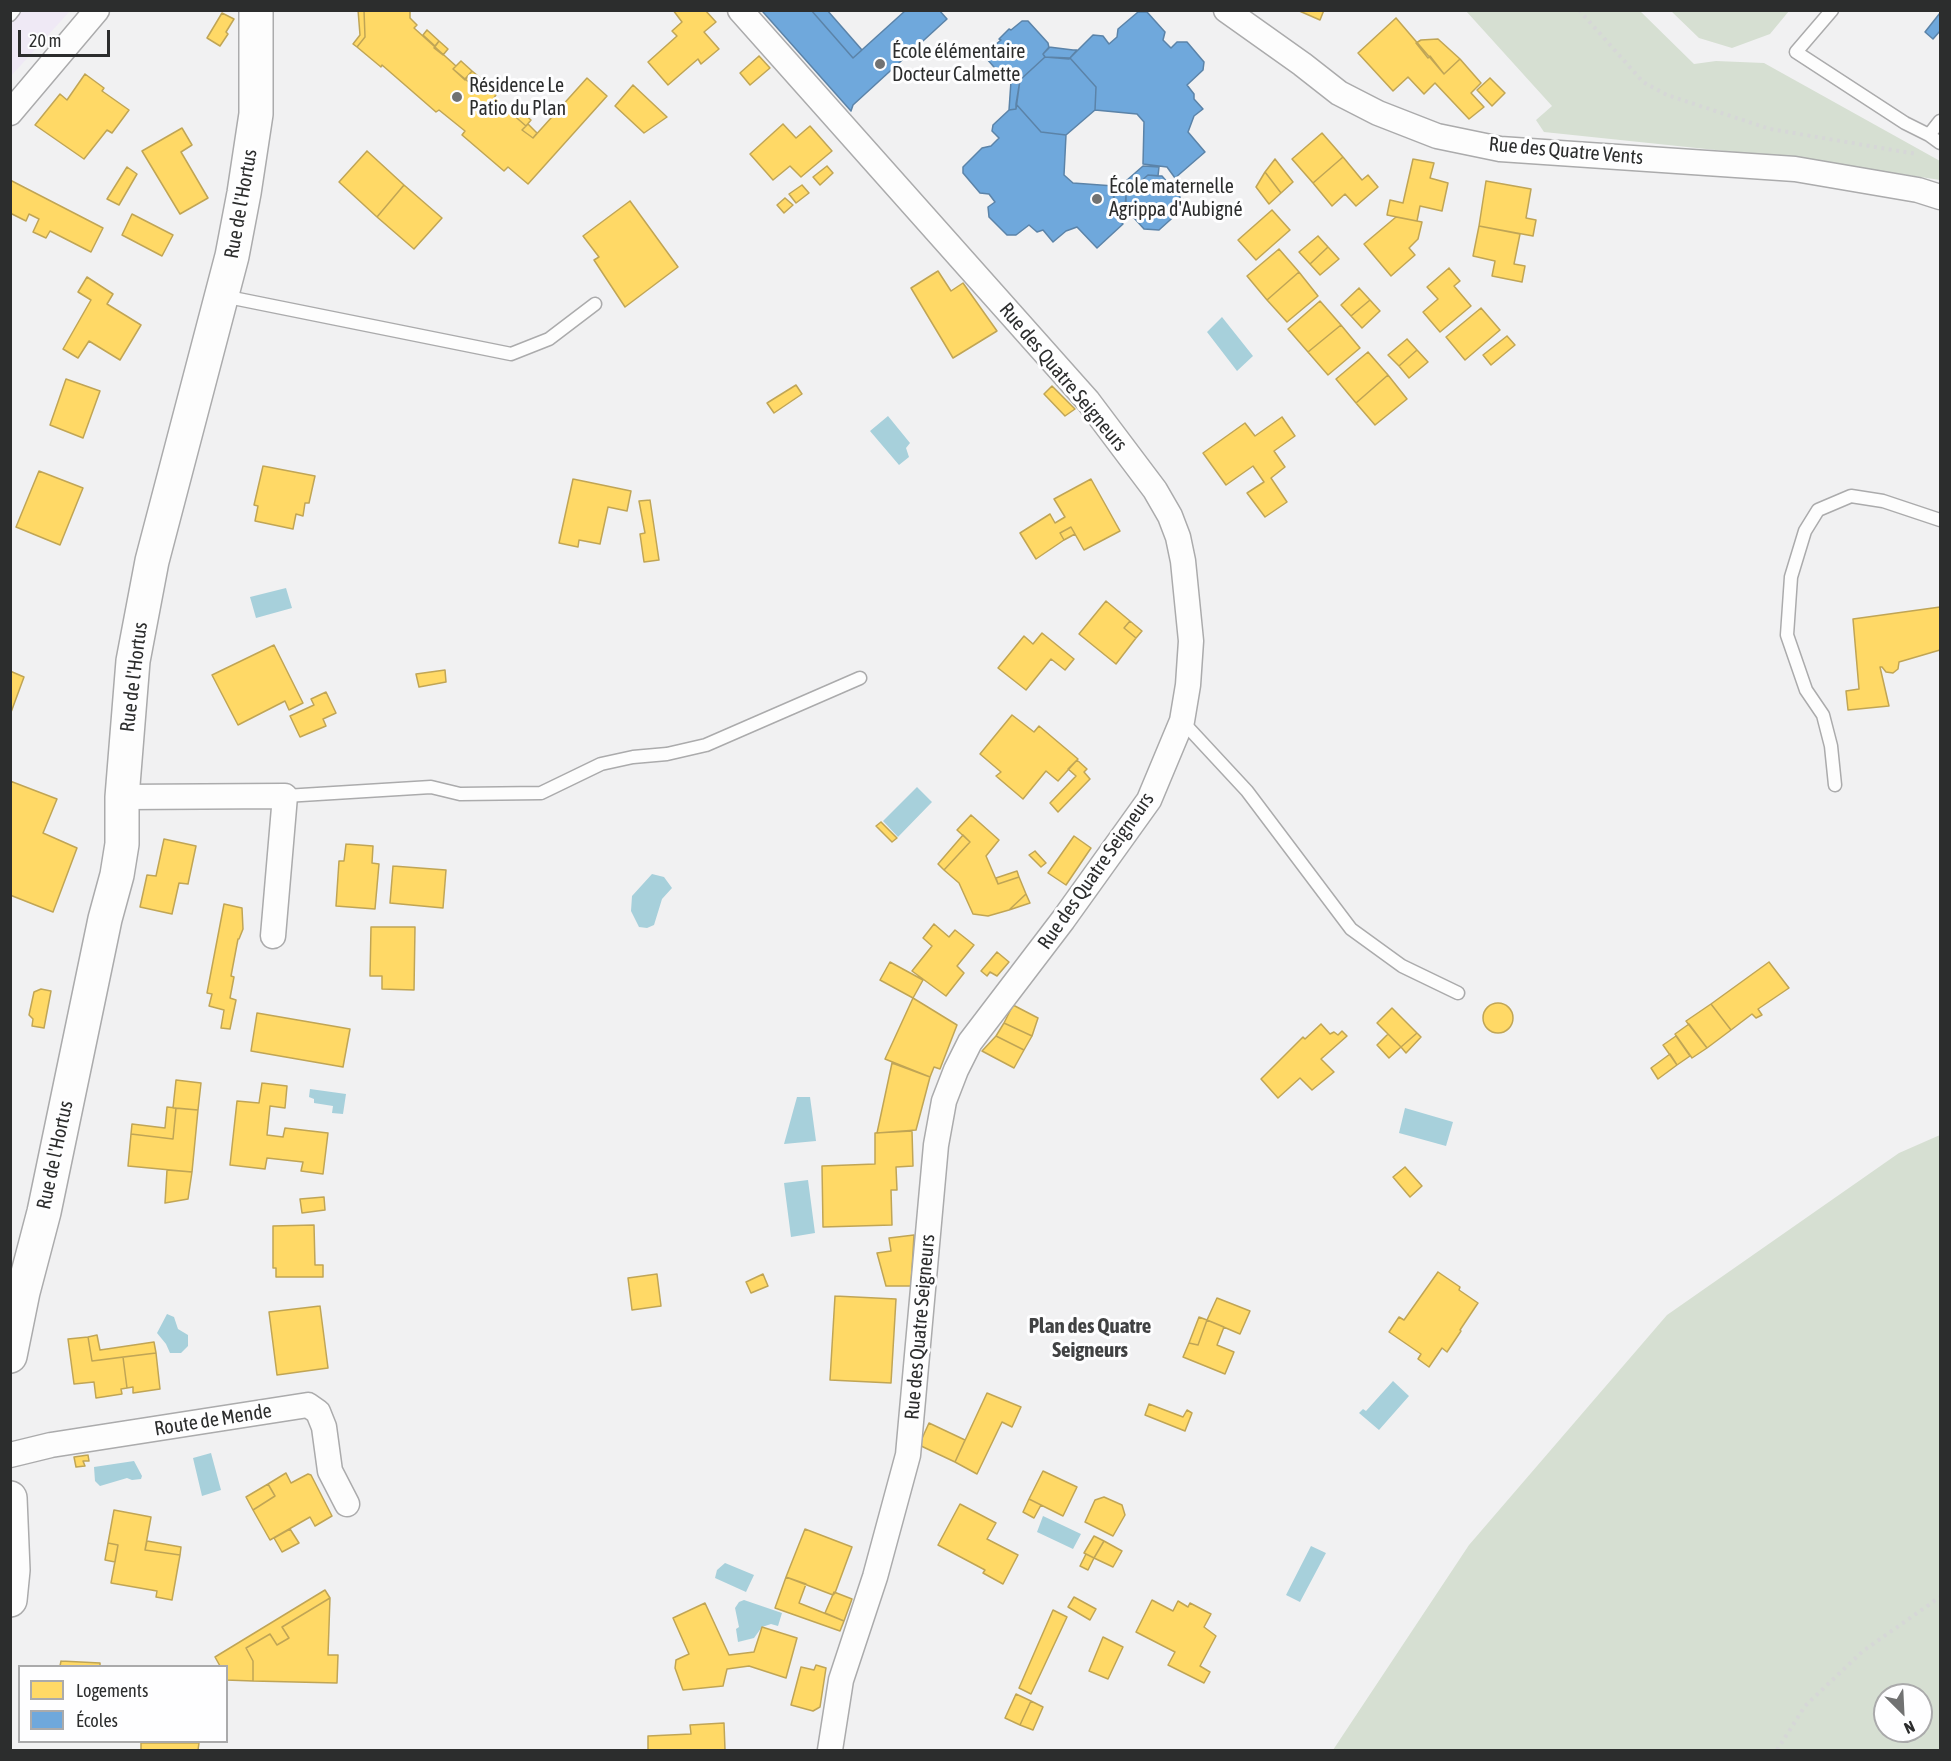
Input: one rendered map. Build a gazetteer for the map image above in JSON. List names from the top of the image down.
{
  "streets": {
    "main road": ["Rue de l'Hortus"],
    "street": ["Rue des Quatre Vents", "Rue des Quatre Seigneurs", "Route de Mende"]
  },
  "districts": ["Plan des Quatre Seigneurs"],
  "places": ["École élémentaire Docteur Calmette", "Résidence Le Patio du Plan", "École maternelle Agrippa d'Aubigné"],
  "legend": ["Logements", "Écoles"],
  "scale_bar": "20 m",
  "north": "bottom right"
}
